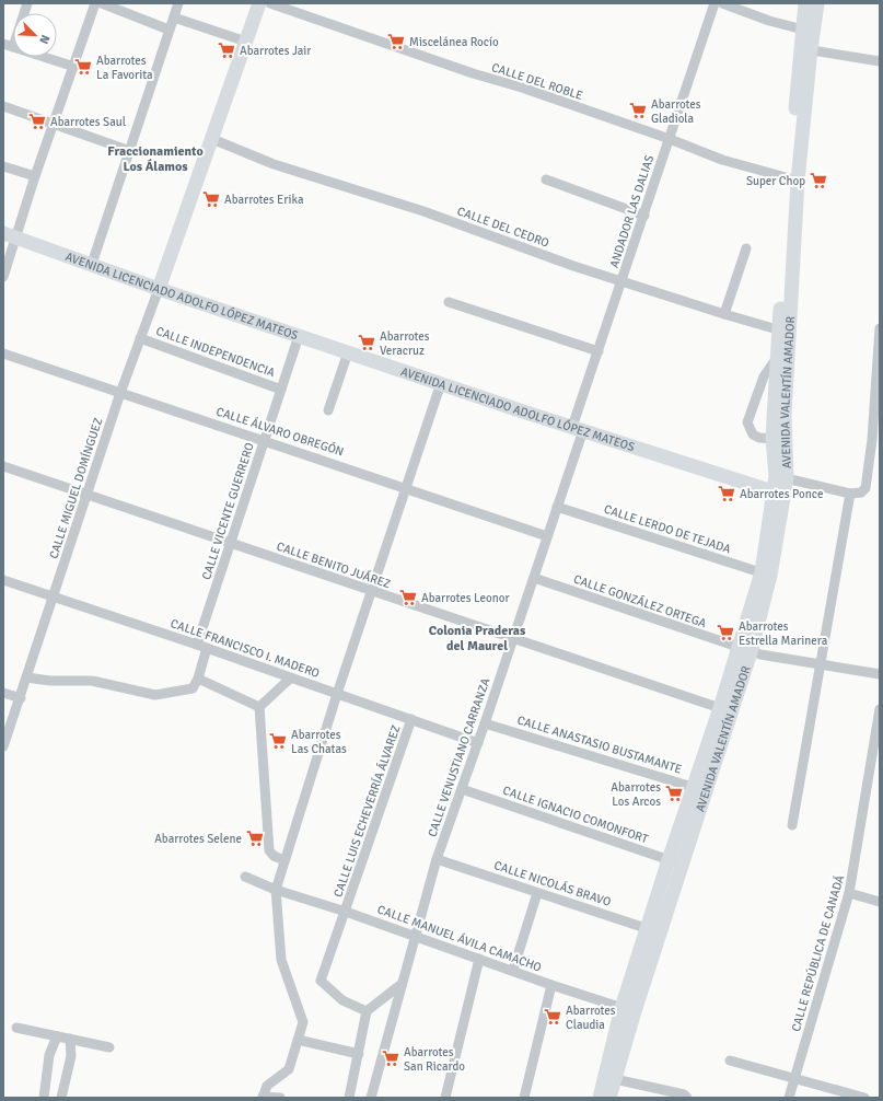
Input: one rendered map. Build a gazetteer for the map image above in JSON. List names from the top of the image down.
{
  "streets": {
    "main road": ["AVENIDA LICENCIADO ADOLFO LÓPEZ MATEOS", "AVENIDA VALENTÍN AMADOR"],
    "street": [
      "CALLE DEL ROBLE",
      "ANDADOR LAS DALIAS",
      "CALLE DEL CEDRO",
      "CALLE INDEPENDENCIA",
      "CALLE ÁLVARO OBREGÓN",
      "CALLE MIGUEL DOMÍNGUEZ",
      "CALLE VICENTE GUERRERO",
      "CALLE LERDO DE TEJADA",
      "CALLE BENITO JUÁREZ",
      "CALLE GONZÁLEZ ORTEGA",
      "CALLE FRANCISCO I. MADERO",
      "CALLE ANASTASIO BUSTAMANTE",
      "CALLE VENUSTIANO CARRANZA",
      "CALLE LUIS ECHEVERRÍA ÁLVAREZ",
      "CALLE IGNACIO COMONFORT",
      "CALLE NICOLÁS BRAVO",
      "CALLE MANUEL ÁVILA CAMACHO",
      "CALLE REPÚBLICA DE CANADÁ"
    ]
  },
  "crossings": [
    ["CALLE DEL ROBLE", "ANDADOR LAS DALIAS"],
    ["CALLE DEL ROBLE", "AVENIDA VALENTÍN AMADOR"],
    ["ANDADOR LAS DALIAS", "CALLE DEL CEDRO"],
    ["ANDADOR LAS DALIAS", "AVENIDA LICENCIADO ADOLFO LÓPEZ MATEOS"],
    ["ANDADOR LAS DALIAS", "CALLE VENUSTIANO CARRANZA"],
    ["CALLE DEL CEDRO", "AVENIDA VALENTÍN AMADOR"],
    ["AVENIDA LICENCIADO ADOLFO LÓPEZ MATEOS", "AVENIDA VALENTÍN AMADOR"],
    ["AVENIDA LICENCIADO ADOLFO LÓPEZ MATEOS", "CALLE MIGUEL DOMÍNGUEZ"],
    ["AVENIDA LICENCIADO ADOLFO LÓPEZ MATEOS", "CALLE VICENTE GUERRERO"],
    ["AVENIDA LICENCIADO ADOLFO LÓPEZ MATEOS", "CALLE VENUSTIANO CARRANZA"],
    ["CALLE INDEPENDENCIA", "CALLE MIGUEL DOMÍNGUEZ"],
    ["CALLE INDEPENDENCIA", "CALLE VICENTE GUERRERO"],
    ["AVENIDA VALENTÍN AMADOR", "CALLE LERDO DE TEJADA"],
    ["AVENIDA VALENTÍN AMADOR", "CALLE BENITO JUÁREZ"],
    ["AVENIDA VALENTÍN AMADOR", "CALLE GONZÁLEZ ORTEGA"],
    ["AVENIDA VALENTÍN AMADOR", "CALLE ANASTASIO BUSTAMANTE"],
    ["AVENIDA VALENTÍN AMADOR", "CALLE IGNACIO COMONFORT"],
    ["AVENIDA VALENTÍN AMADOR", "CALLE NICOLÁS BRAVO"],
    ["AVENIDA VALENTÍN AMADOR", "CALLE MANUEL ÁVILA CAMACHO"],
    ["CALLE ÁLVARO OBREGÓN", "CALLE MIGUEL DOMÍNGUEZ"],
    ["CALLE ÁLVARO OBREGÓN", "CALLE VICENTE GUERRERO"],
    ["CALLE ÁLVARO OBREGÓN", "CALLE VENUSTIANO CARRANZA"],
    ["CALLE MIGUEL DOMÍNGUEZ", "CALLE BENITO JUÁREZ"],
    ["CALLE MIGUEL DOMÍNGUEZ", "CALLE FRANCISCO I. MADERO"],
    ["CALLE VICENTE GUERRERO", "CALLE BENITO JUÁREZ"],
    ["CALLE VICENTE GUERRERO", "CALLE FRANCISCO I. MADERO"],
    ["CALLE LERDO DE TEJADA", "CALLE VENUSTIANO CARRANZA"],
    ["CALLE BENITO JUÁREZ", "CALLE VENUSTIANO CARRANZA"],
    ["CALLE GONZÁLEZ ORTEGA", "CALLE VENUSTIANO CARRANZA"],
    ["CALLE FRANCISCO I. MADERO", "CALLE VENUSTIANO CARRANZA"],
    ["CALLE FRANCISCO I. MADERO", "CALLE LUIS ECHEVERRÍA ÁLVAREZ"],
    ["CALLE ANASTASIO BUSTAMANTE", "CALLE VENUSTIANO CARRANZA"],
    ["CALLE VENUSTIANO CARRANZA", "CALLE IGNACIO COMONFORT"],
    ["CALLE VENUSTIANO CARRANZA", "CALLE NICOLÁS BRAVO"],
    ["CALLE VENUSTIANO CARRANZA", "CALLE MANUEL ÁVILA CAMACHO"],
    ["CALLE LUIS ECHEVERRÍA ÁLVAREZ", "CALLE MANUEL ÁVILA CAMACHO"]
  ],
  "districts": ["Fraccionamiento Los Álamos", "Colonia Praderas del Maurel"],
  "places": {
    "supermarket": [
      "Miscelánea Rocío",
      "Abarrotes Jair",
      "Abarrotes La Favorita",
      "Abarrotes Gladiola",
      "Abarrotes Saul",
      "Super Chop",
      "Abarrotes Erika",
      "Abarrotes Veracruz",
      "Abarrotes Ponce",
      "Abarrotes Leonor",
      "Abarrotes Estrella Marinera",
      "Abarrotes Las Chatas",
      "Abarrotes Los Arcos",
      "Abarrotes Selene",
      "Abarrotes Claudia",
      "Abarrotes San Ricardo"
    ]
  },
  "north": "bottom right"
}
